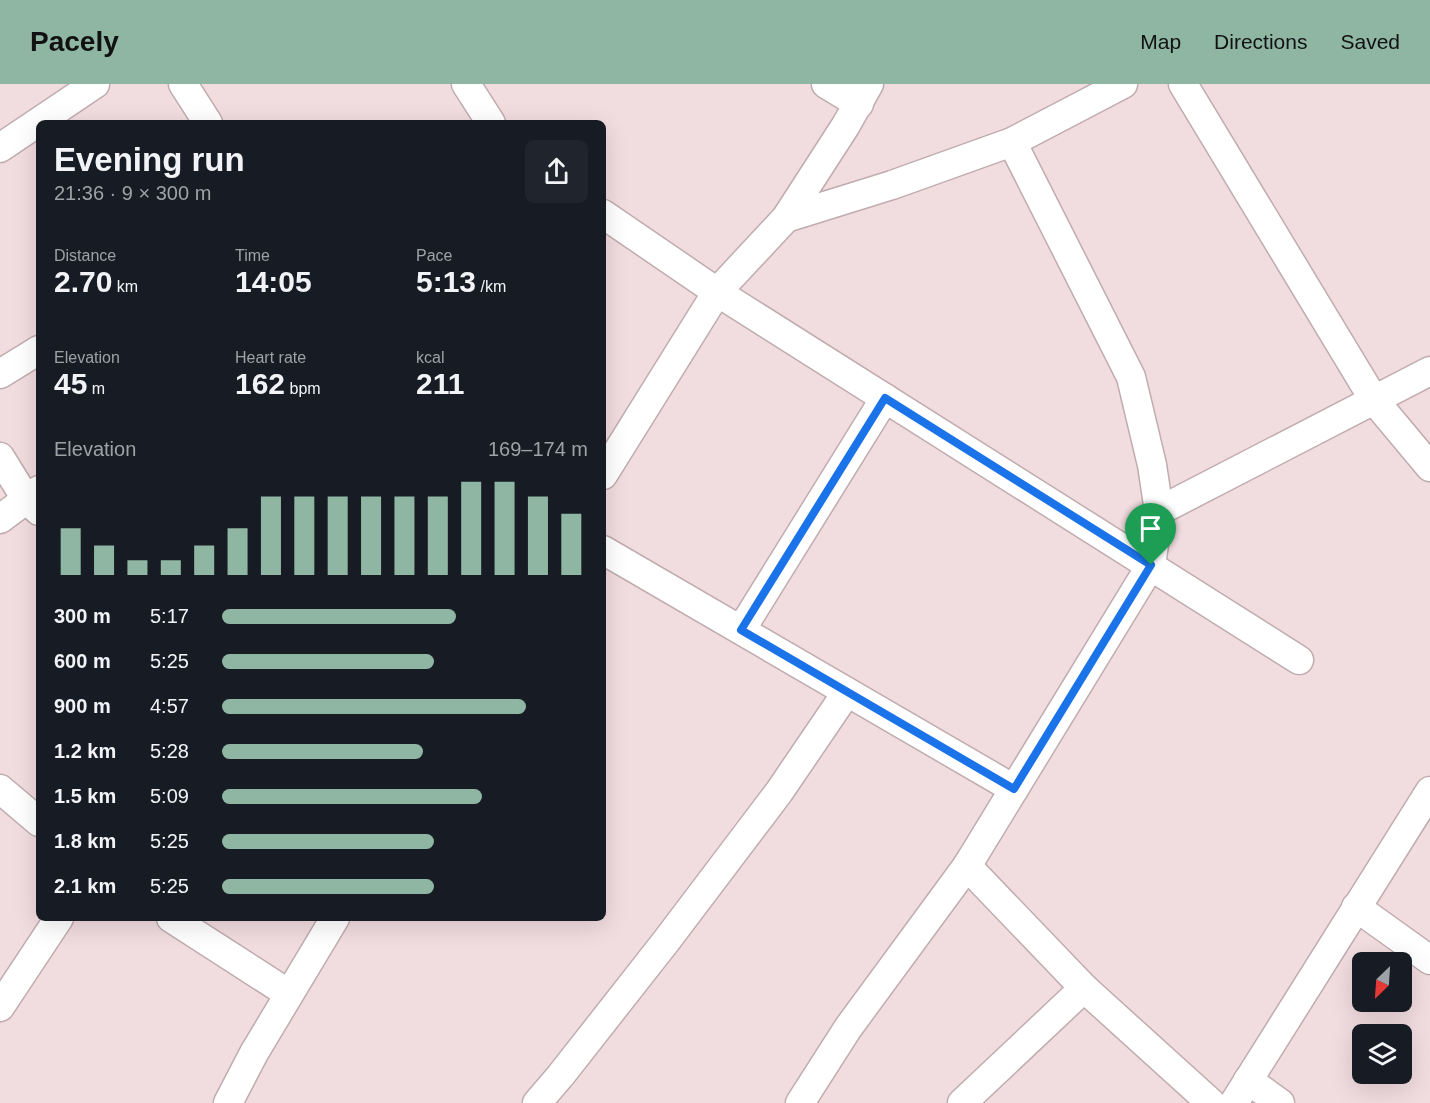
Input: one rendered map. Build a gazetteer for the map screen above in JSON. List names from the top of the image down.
{
  "north": "bottom left",
  "page": {
    "header": "Pacely",
    "nav": ["Map", "Directions", "Saved"],
    "heading": ["Evening run", "21:36 · 9 × 300 m"],
    "stats": [
      ["Distance", "2.70 km"],
      ["Time", "14:05"],
      ["Pace", "5:13 /km"],
      ["Elevation", "45 m"],
      ["Heart rate", "162 bpm"],
      ["kcal", "211"]
    ],
    "chart": ["Elevation", "169–174 m"],
    "list": [
      {
        "name": "300 m",
        "note": "5:17"
      },
      {
        "name": "600 m",
        "note": "5:25"
      },
      {
        "name": "900 m",
        "note": "4:57"
      },
      {
        "name": "1.2 km",
        "note": "5:28"
      },
      {
        "name": "1.5 km",
        "note": "5:09"
      },
      {
        "name": "1.8 km",
        "note": "5:25"
      },
      {
        "name": "2.1 km",
        "note": "5:25"
      }
    ]
  }
}
